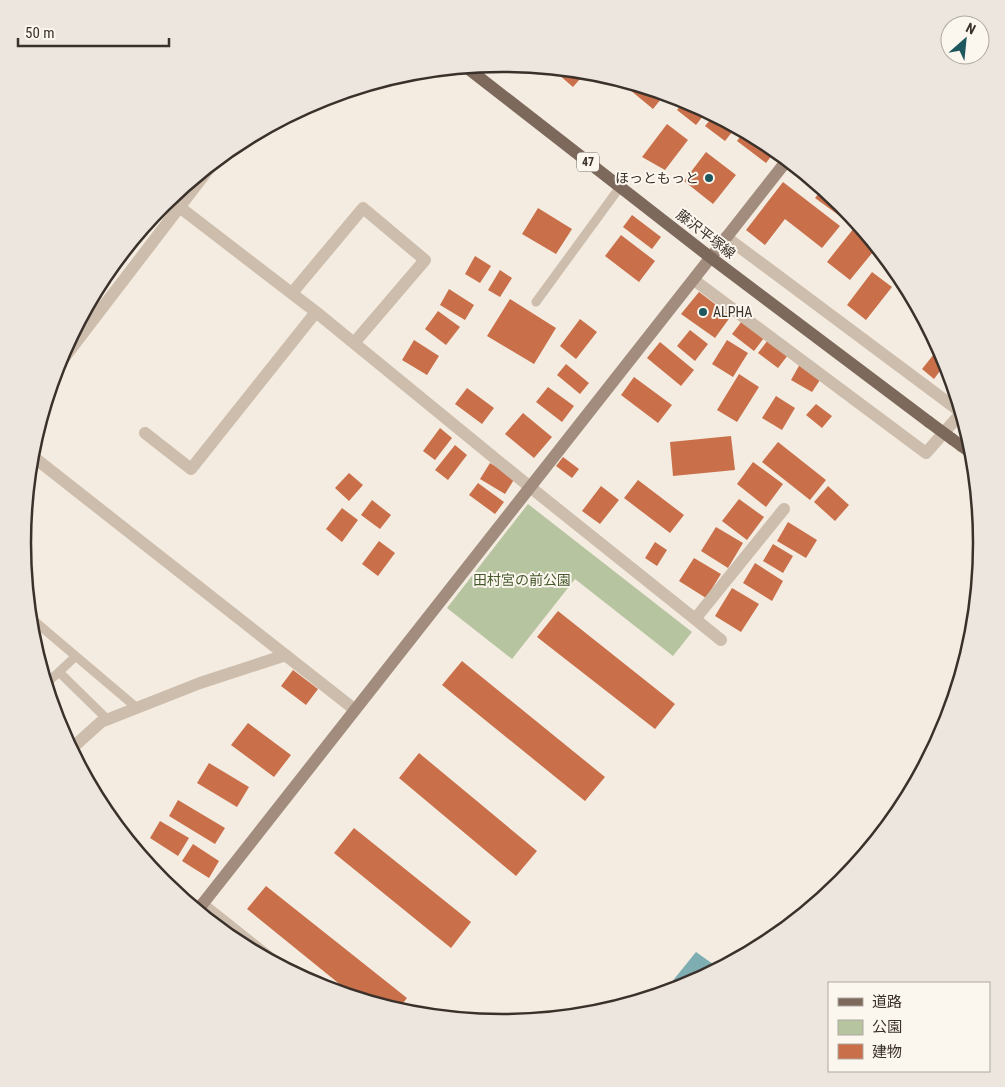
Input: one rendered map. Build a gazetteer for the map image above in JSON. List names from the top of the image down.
{
  "streets": {
    "main road": ["47", "藤沢平塚線"]
  },
  "parks": ["田村宮の前公園"],
  "places": ["ほっともっと", "ALPHA"],
  "legend": ["道路", "公園", "建物"],
  "scale_bar": "50 m",
  "north": "top right"
}
